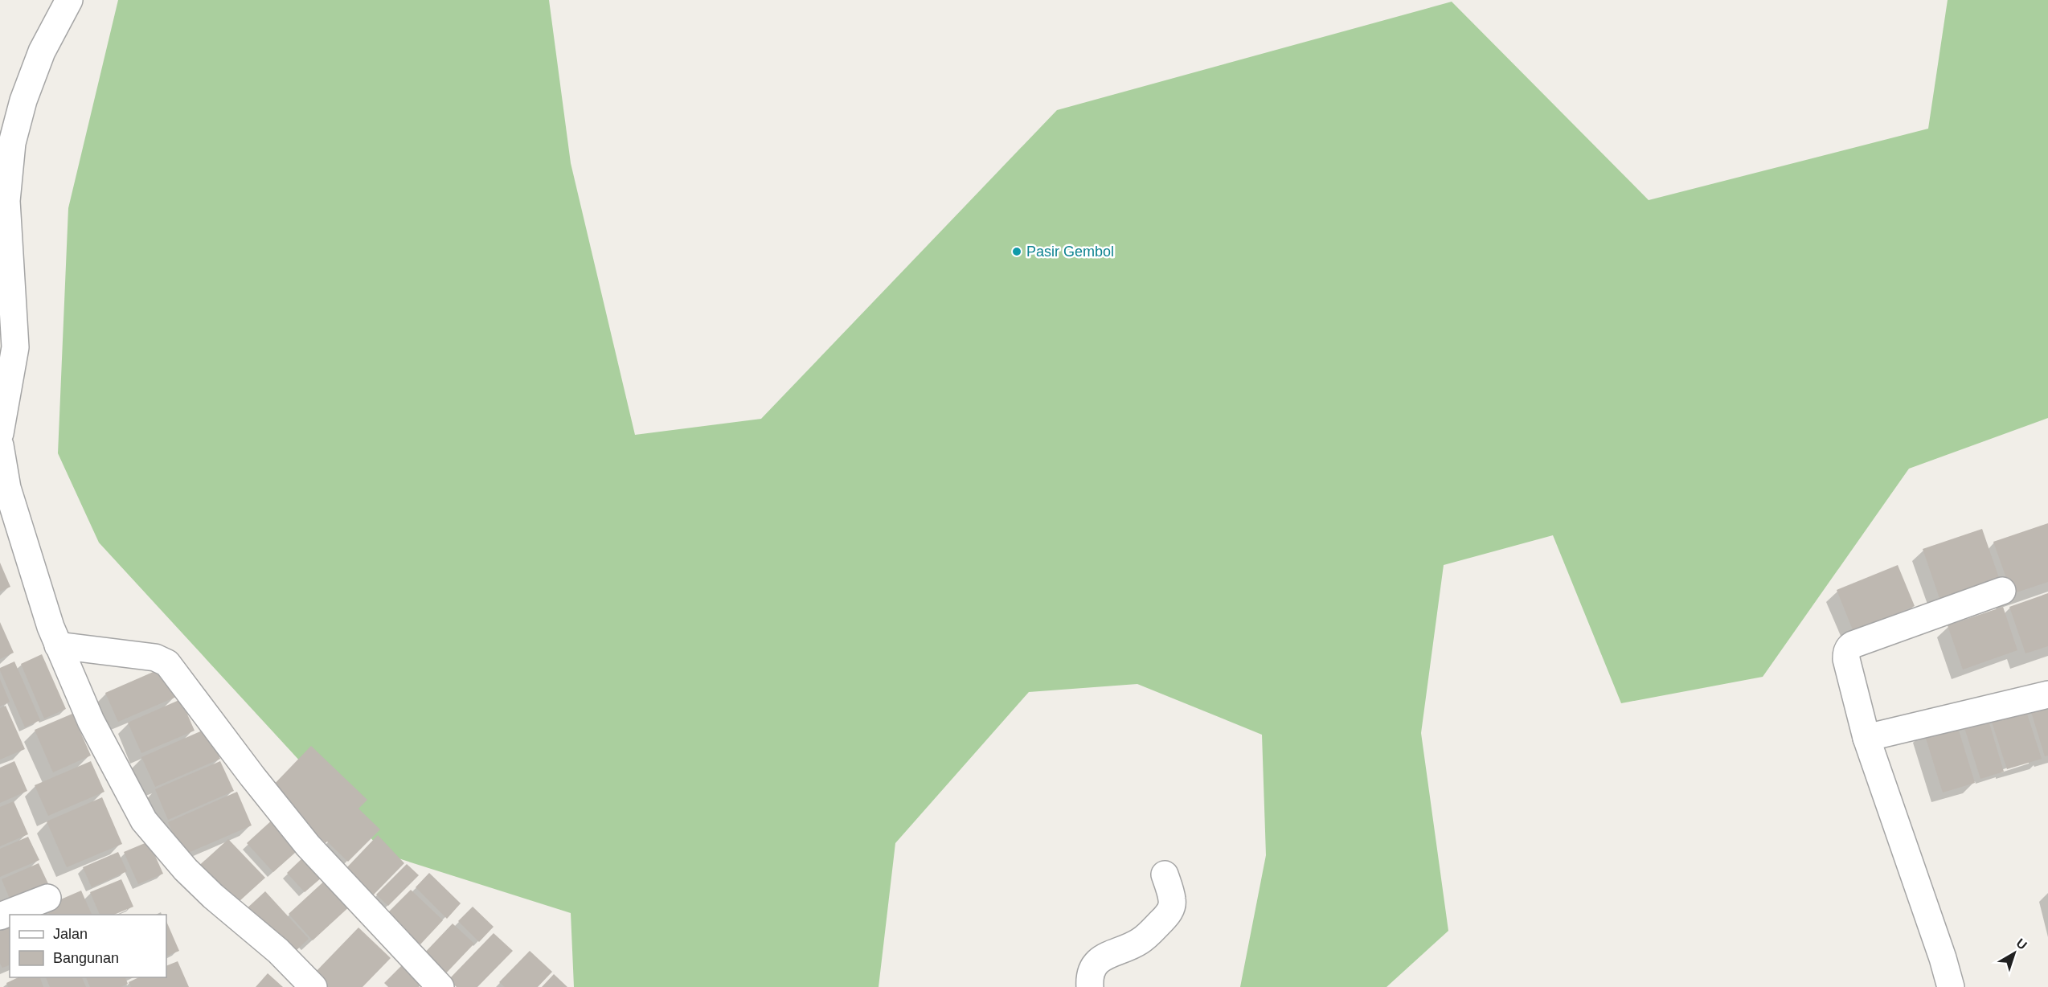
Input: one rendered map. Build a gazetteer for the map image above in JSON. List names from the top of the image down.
{
  "places": ["Pasir Gembol"],
  "legend": ["Jalan", "Bangunan"],
  "north": "top right"
}
